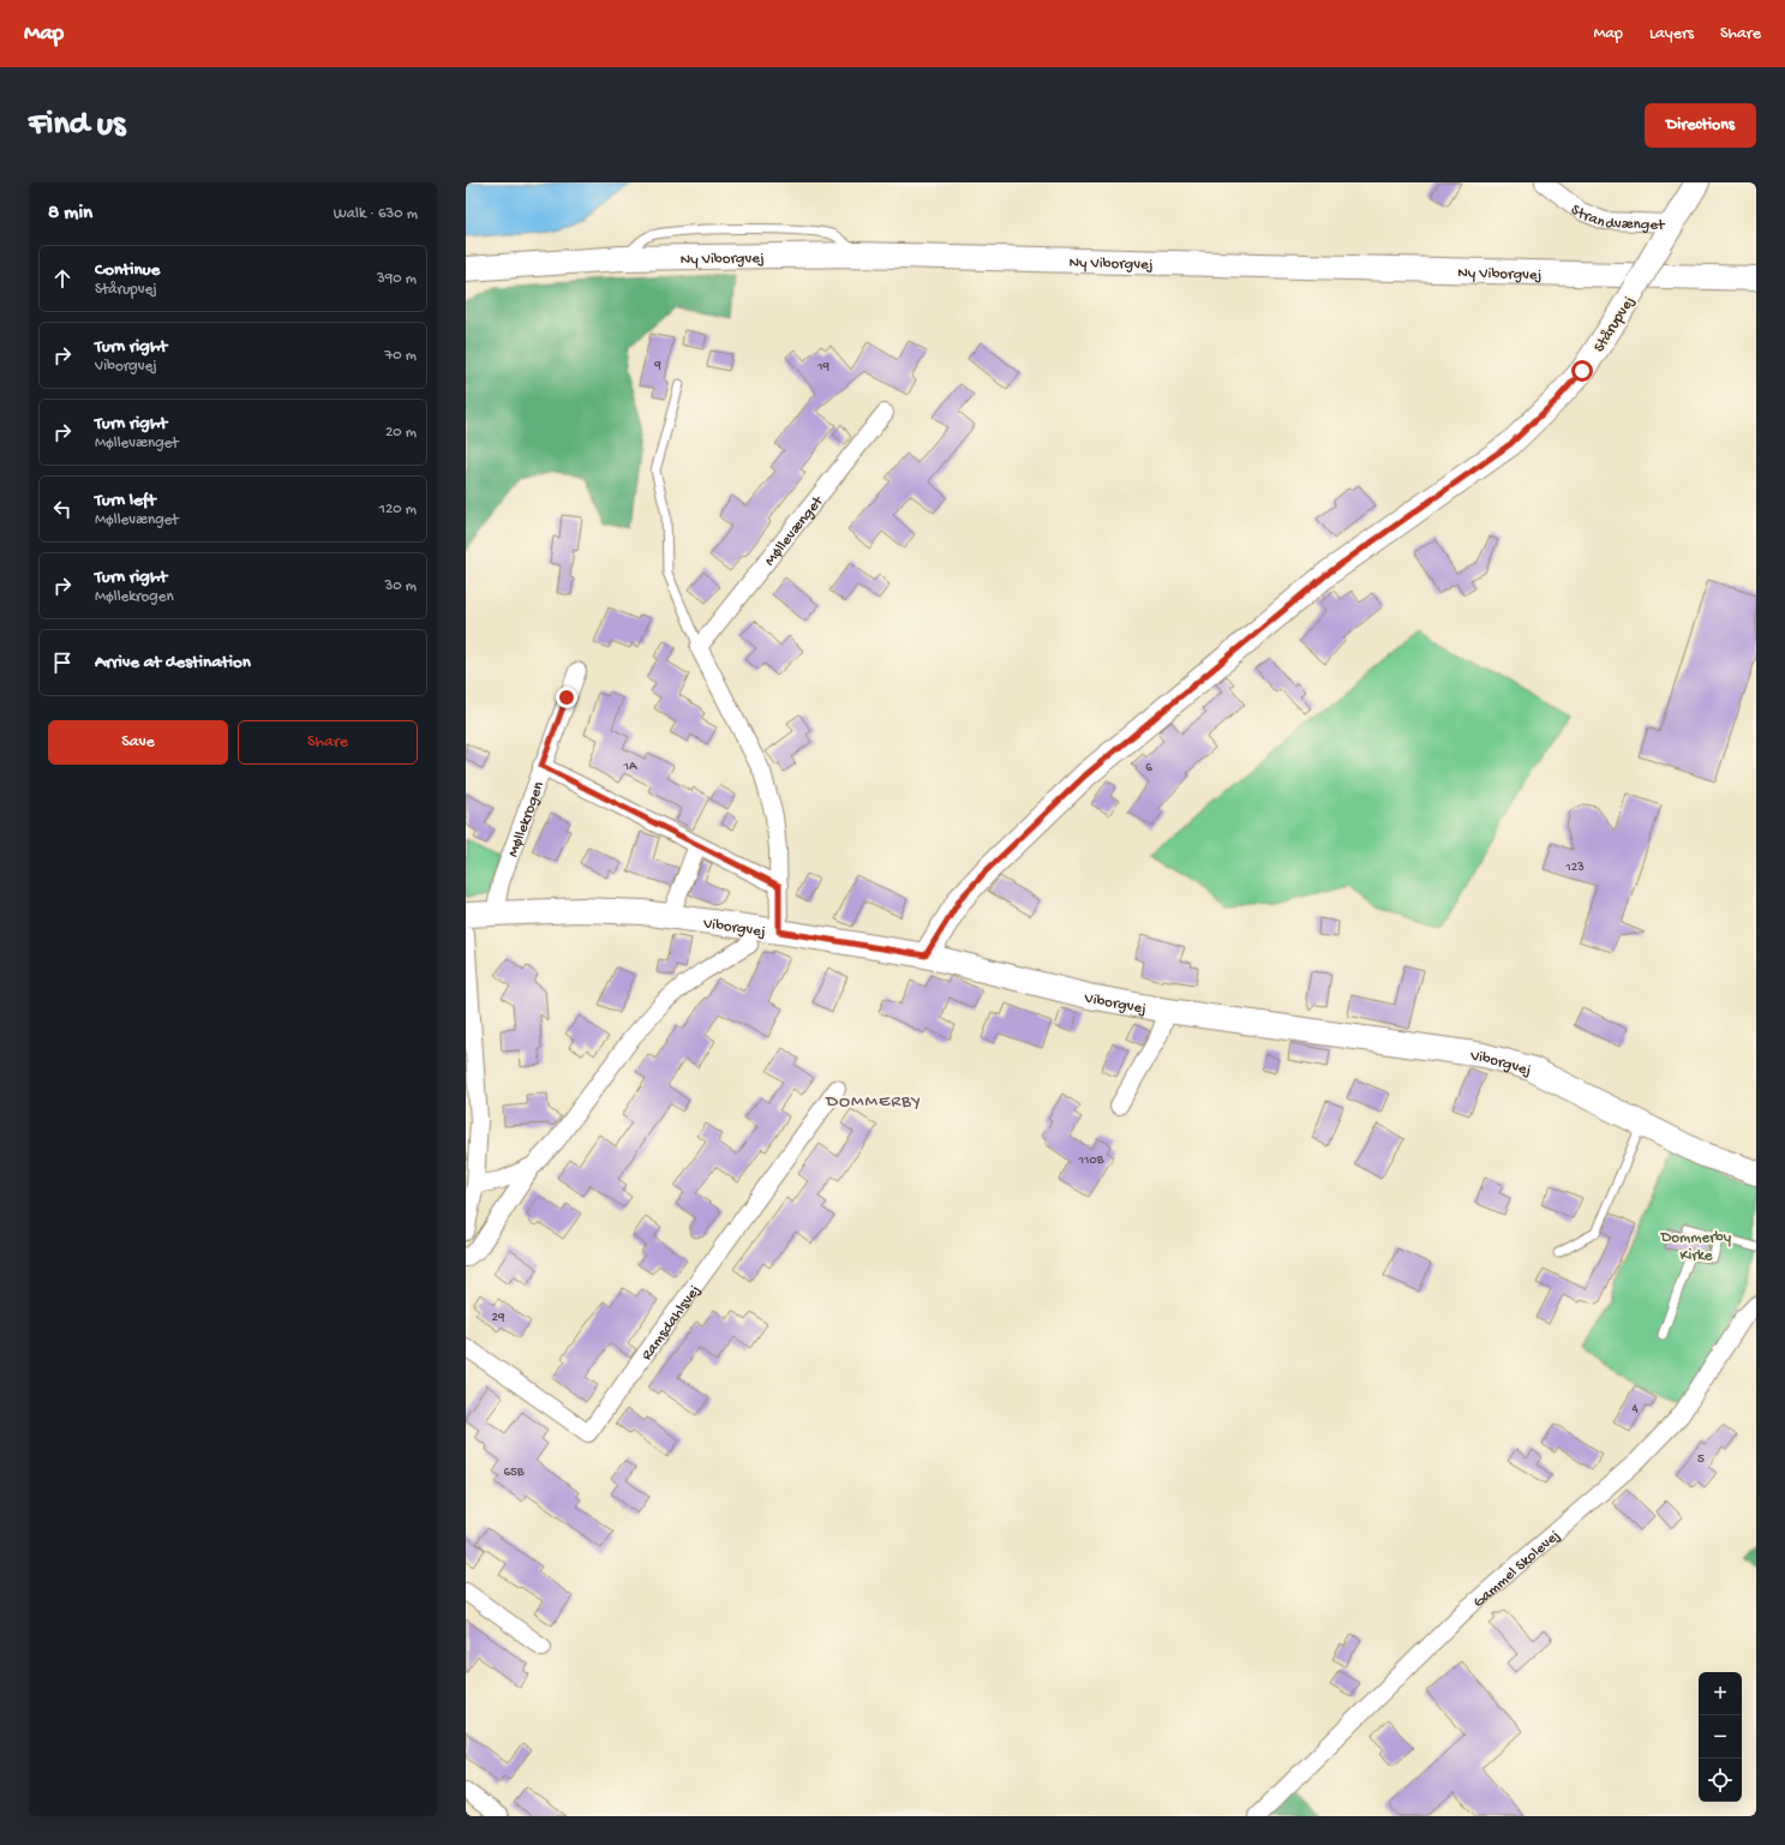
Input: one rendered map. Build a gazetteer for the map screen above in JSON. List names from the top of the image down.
{
  "streets": {
    "street": [
      "Strandvænget",
      "Ny Viborgvej",
      "Stårupvej",
      "Møllevænget",
      "Møllekrogen",
      "Viborgvej",
      "Ramsdahlsvej",
      "Gammel Skolevej"
    ]
  },
  "crossings": [
    ["Strandvænget", "Stårupvej"],
    ["Stårupvej", "Viborgvej"],
    ["Møllekrogen", "Viborgvej"]
  ],
  "districts": ["DOMMERBY"],
  "parks": ["Dommerby Kirke"],
  "house_numbers": [
    "9",
    "19",
    "1A",
    "6",
    "123",
    "110B",
    "29",
    "4",
    "5",
    "65B"
  ],
  "page": {
    "header": "Map",
    "nav": ["Map", "Layers", "Share"],
    "buttons": [
      "Directions",
      ["Save", "Share"]
    ],
    "title": "Find us",
    "heading": ["8 min", "Walk · 630 m"],
    "list": [
      ["Continue", "Stårupvej", "390 m"],
      ["Turn right", "Viborgvej", "70 m"],
      ["Turn right", "Møllevænget", "20 m"],
      ["Turn left", "Møllevænget", "120 m"],
      ["Turn right", "Møllekrogen", "30 m"],
      "Arrive at destination"
    ],
    "map_buttons": ["+", "−"]
  }
}
